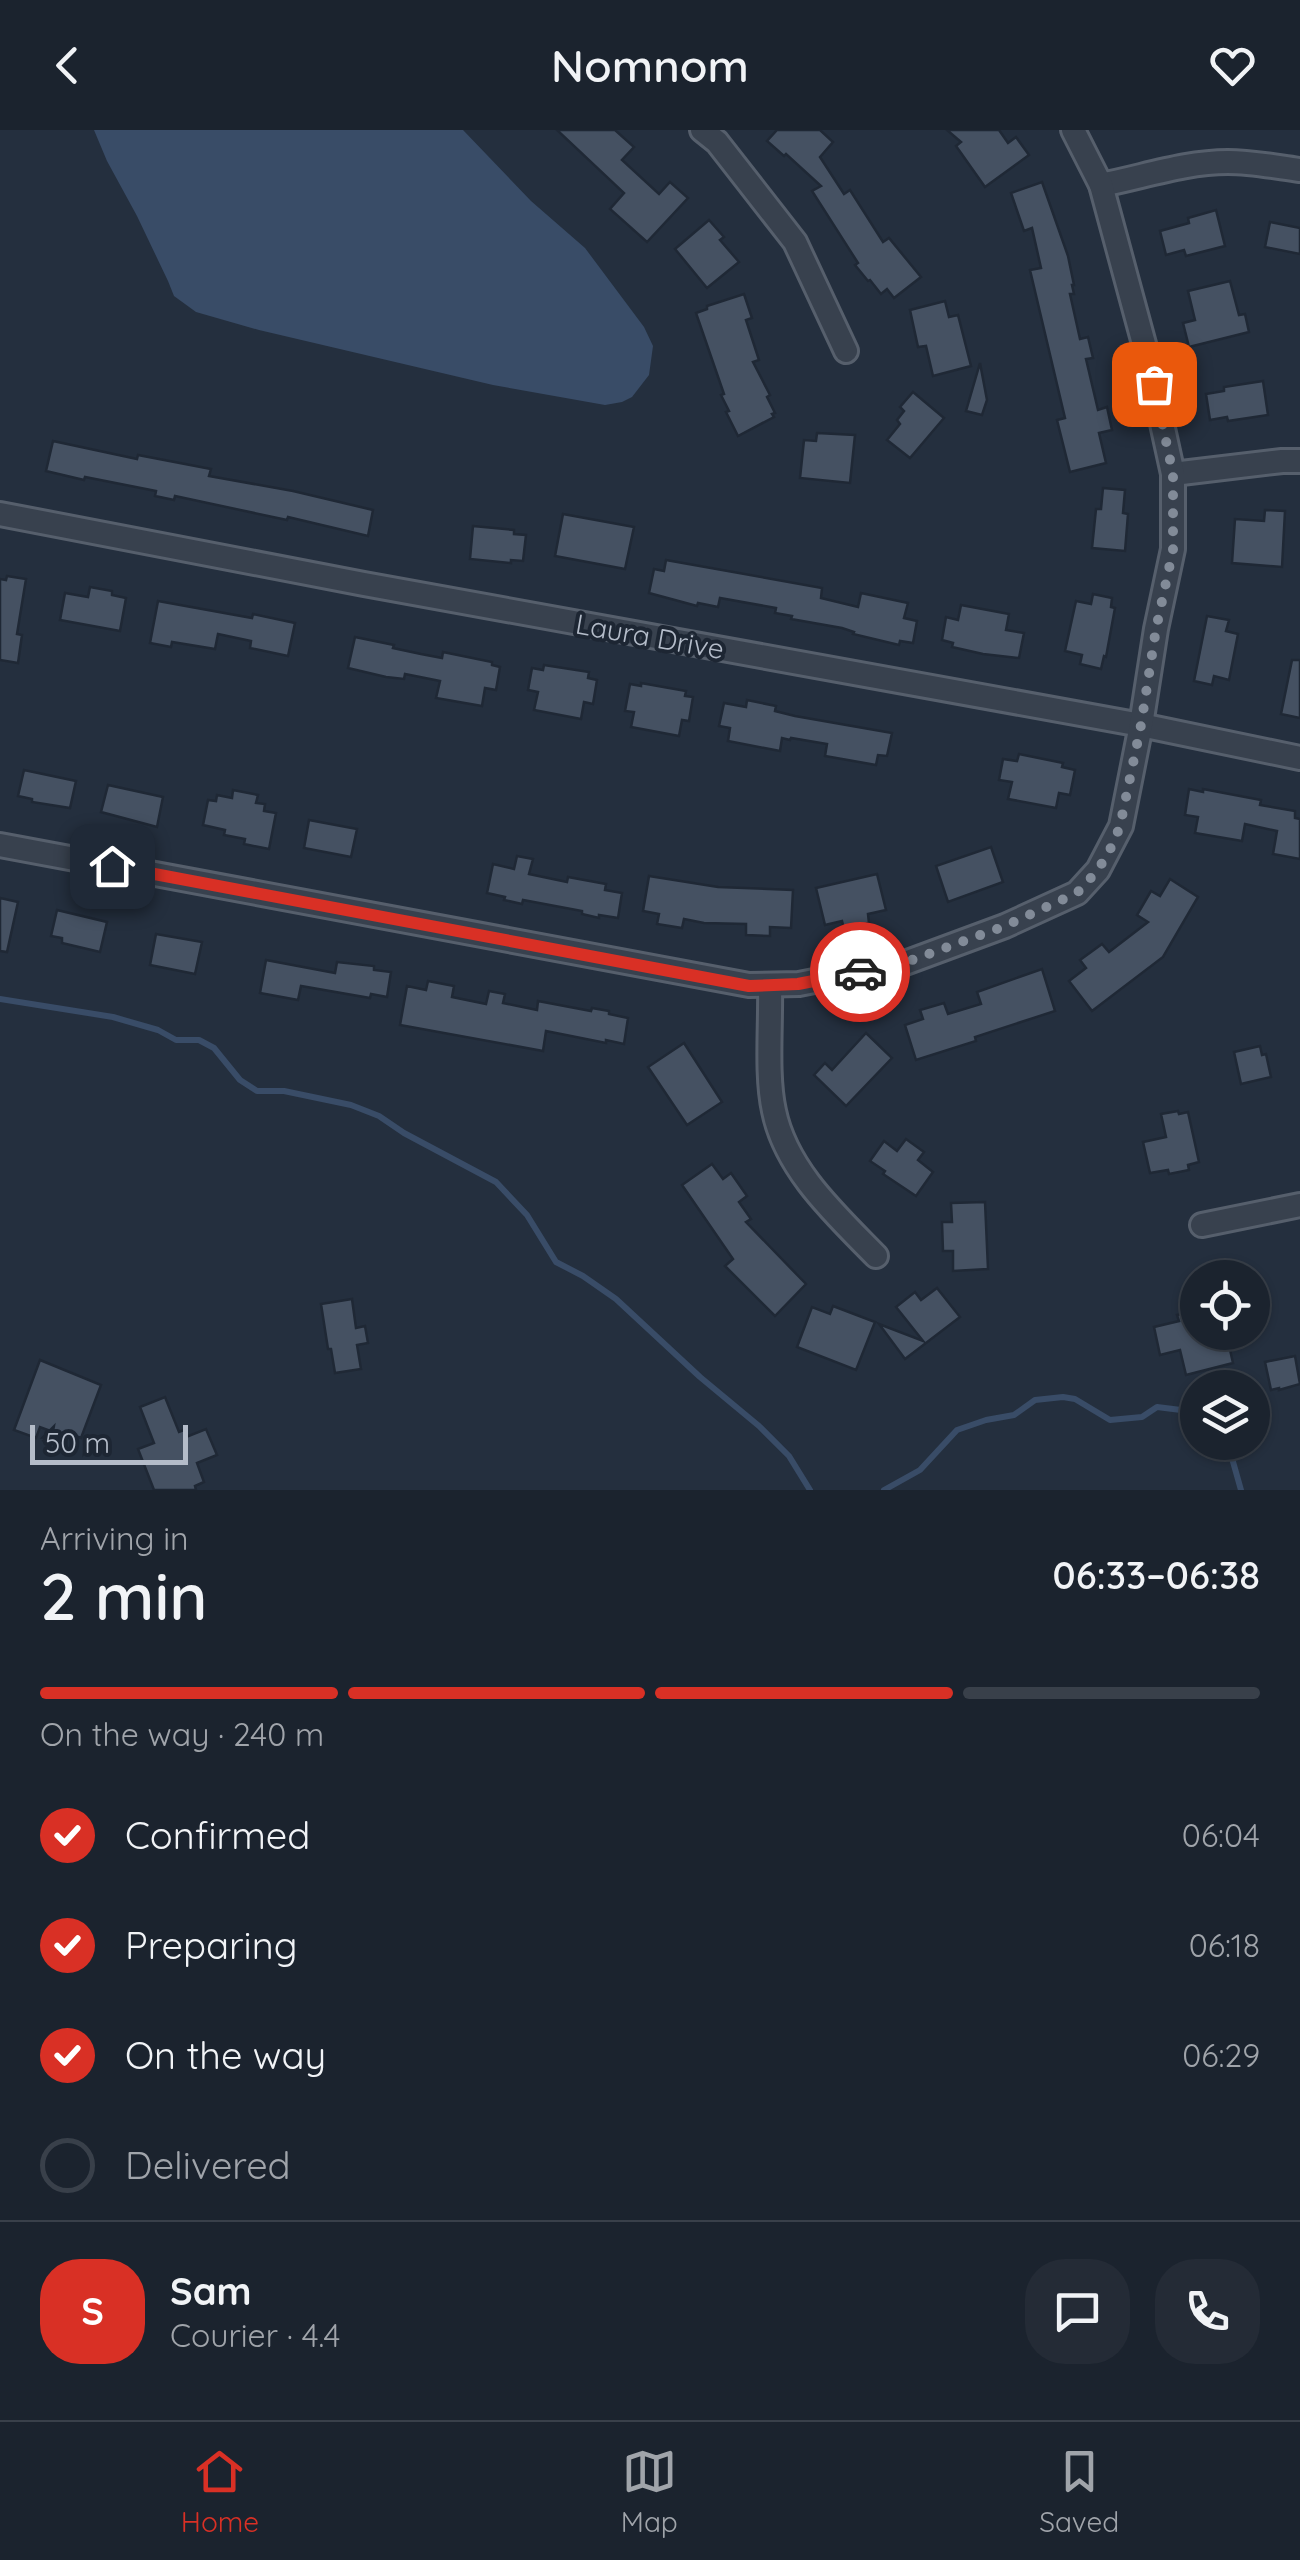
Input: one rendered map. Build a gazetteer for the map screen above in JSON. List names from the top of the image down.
{
  "streets": {
    "street": ["Laura Drive"]
  },
  "scale_bar": "50 m",
  "page": {
    "header": "Nomnom",
    "scale": "50 m",
    "heading": ["2 min", "Arriving in", "06:33–06:38"],
    "panel": ["Sam", "Courier · 4.4"],
    "bar": "On the way · 240 m",
    "list": [
      ["Confirmed", "06:04"],
      ["Preparing", "06:18"],
      ["On the way", "06:29"],
      "Delivered"
    ],
    "round": "S",
    "tabs": ["Home", "Map", "Saved"]
  }
}
